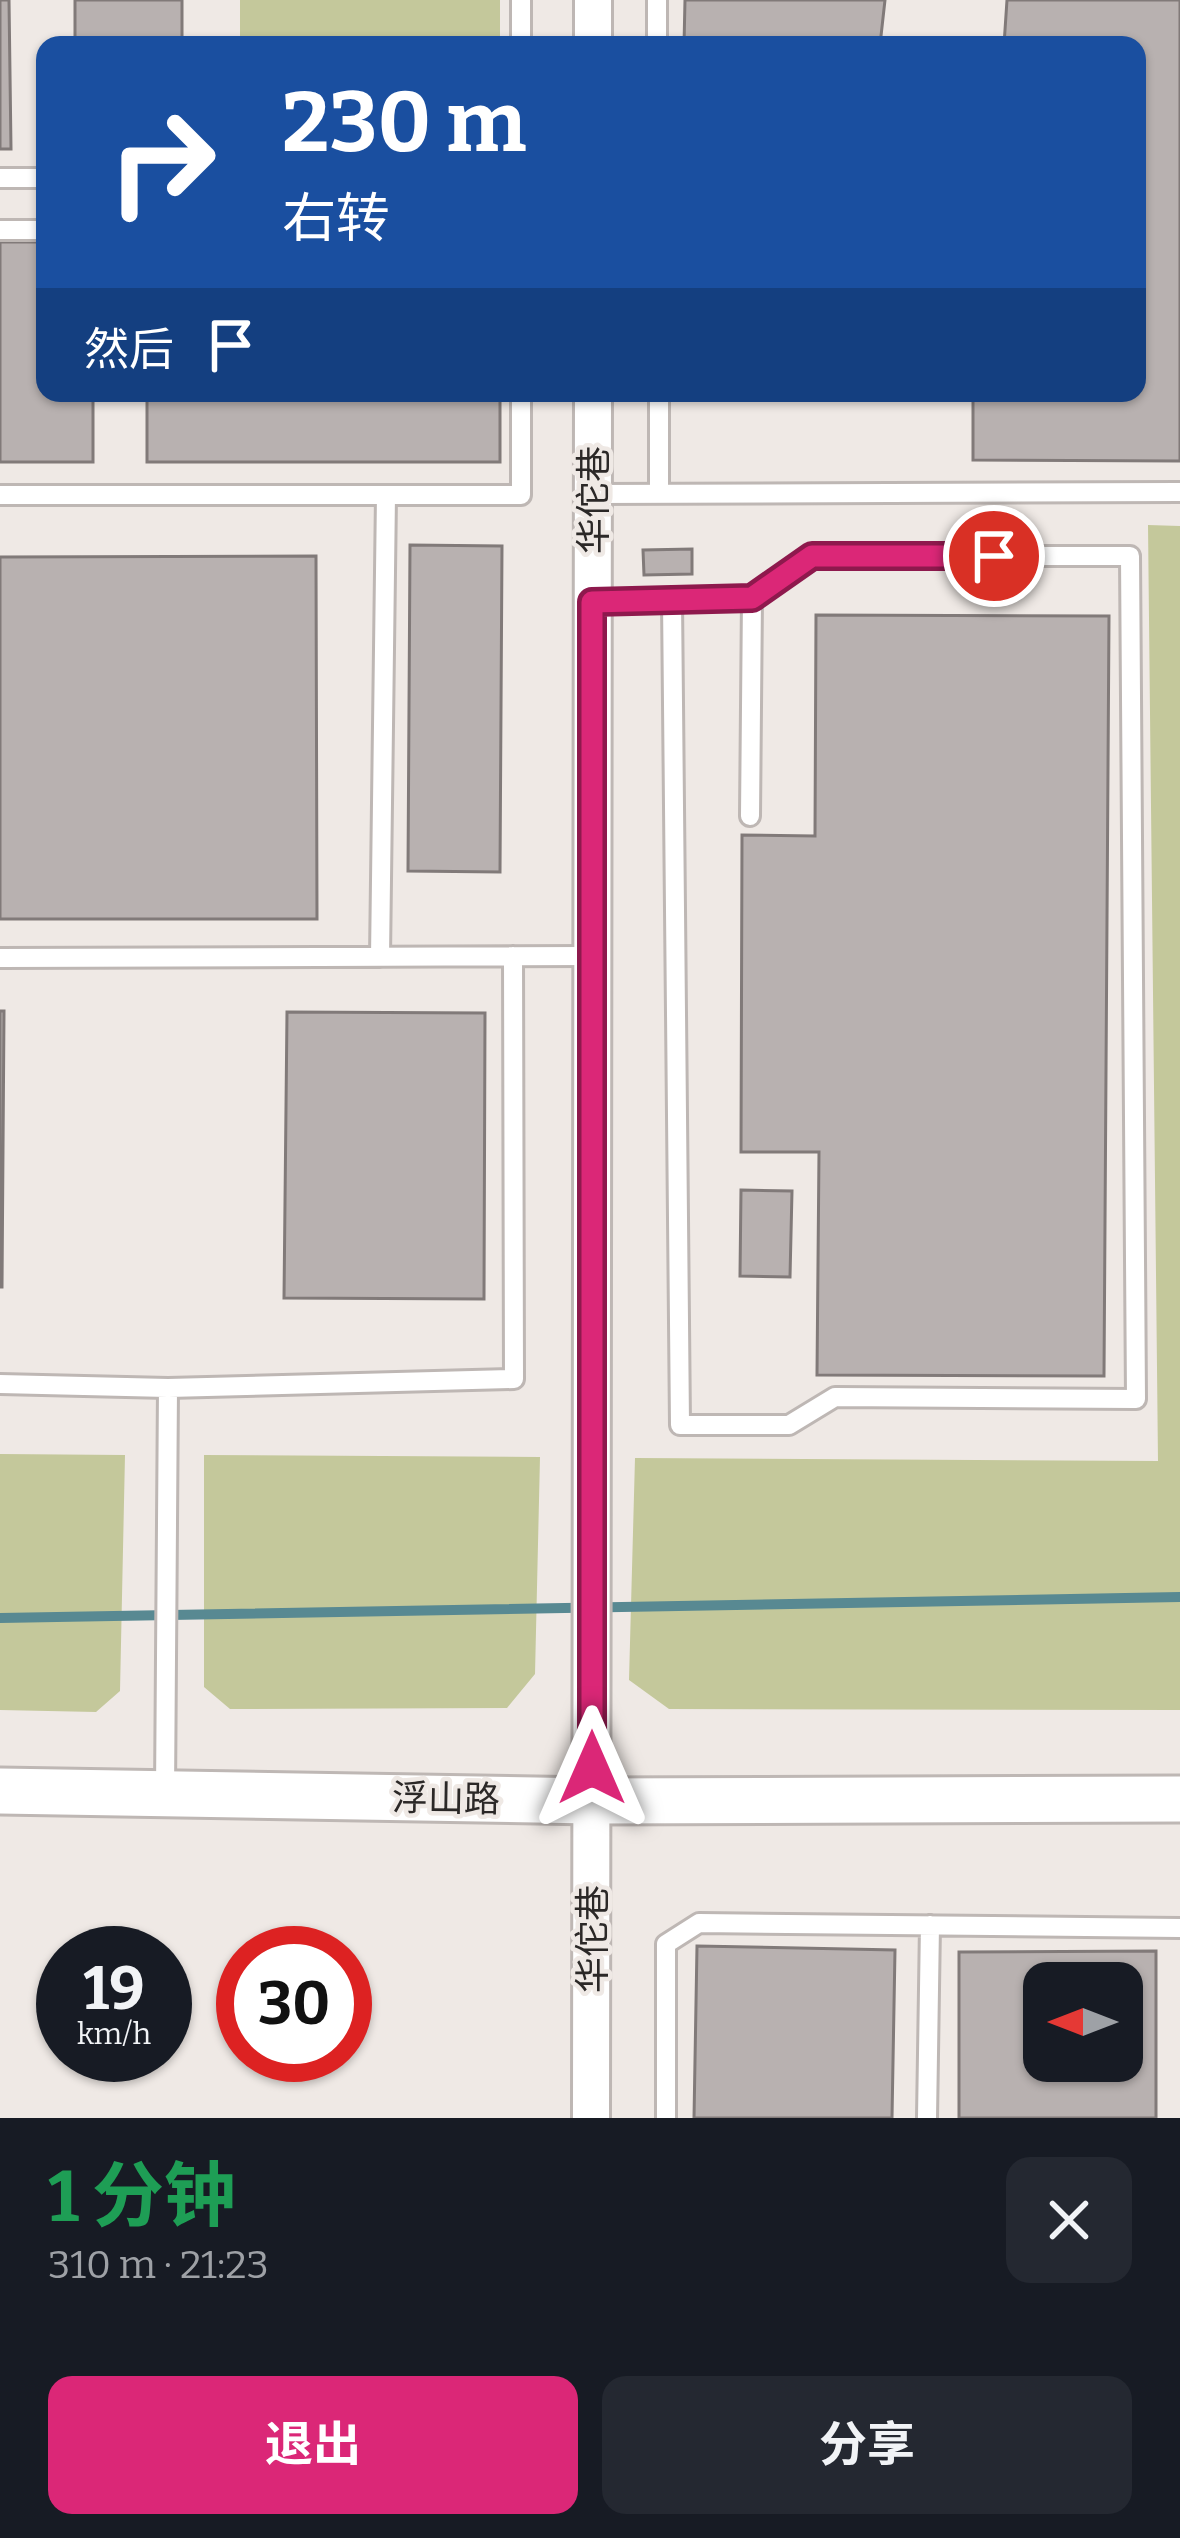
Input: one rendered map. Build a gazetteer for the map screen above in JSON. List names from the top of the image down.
{
  "streets": {
    "street": ["华佗巷", "浮山路"]
  },
  "crossings": [
    ["华佗巷", "浮山路"]
  ],
  "north": "left",
  "page": {
    "turn": ["230 m", "右转"],
    "then": "然后",
    "speed": "19 km/h",
    "limit": "30",
    "heading": ["1 分钟", "310 m · 21:23"],
    "buttons": ["退出", "分享"]
  }
}
